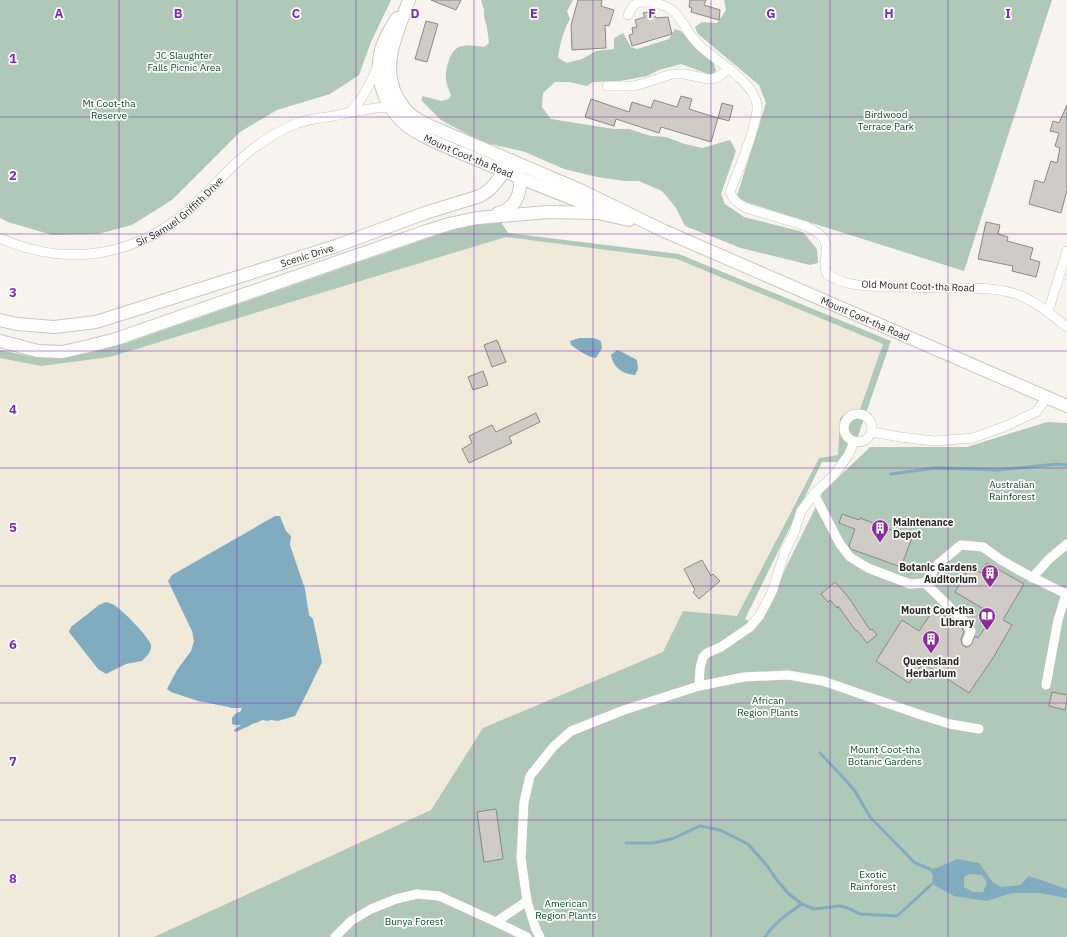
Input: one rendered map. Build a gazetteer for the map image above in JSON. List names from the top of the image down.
{
  "streets": {
    "main road": ["Mount Coot-tha Road", "Scenic Drive"],
    "street": ["Sir Samuel Griffith Drive", "Old Mount Coot-tha Road"]
  },
  "crossings": [
    ["Mount Coot-tha Road", "Sir Samuel Griffith Drive"],
    ["Mount Coot-tha Road", "Scenic Drive"]
  ],
  "parks": [
    "JC Slaughter Falls Picnic Area",
    "Mt Coot-tha Reserve",
    "Birdwood Terrace Park",
    "Australian Rainforest",
    "African Region Plants",
    "Mount Coot-tha Botanic Gardens",
    "Exotic Rainforest",
    "American Region Plants",
    "Bunya Forest"
  ],
  "places": {
    "building": ["Maintenance Depot", "Botanic Gardens Auditorium", "Queensland Herbarium"],
    "library": ["Mount Coot-tha Library"]
  },
  "grid": {
    "columns": [
      "A",
      "B",
      "C",
      "D",
      "E",
      "F",
      "G",
      "H",
      "I"
    ],
    "rows": [
      "1",
      "2",
      "3",
      "4",
      "5",
      "6",
      "7",
      "8"
    ]
  }
}
